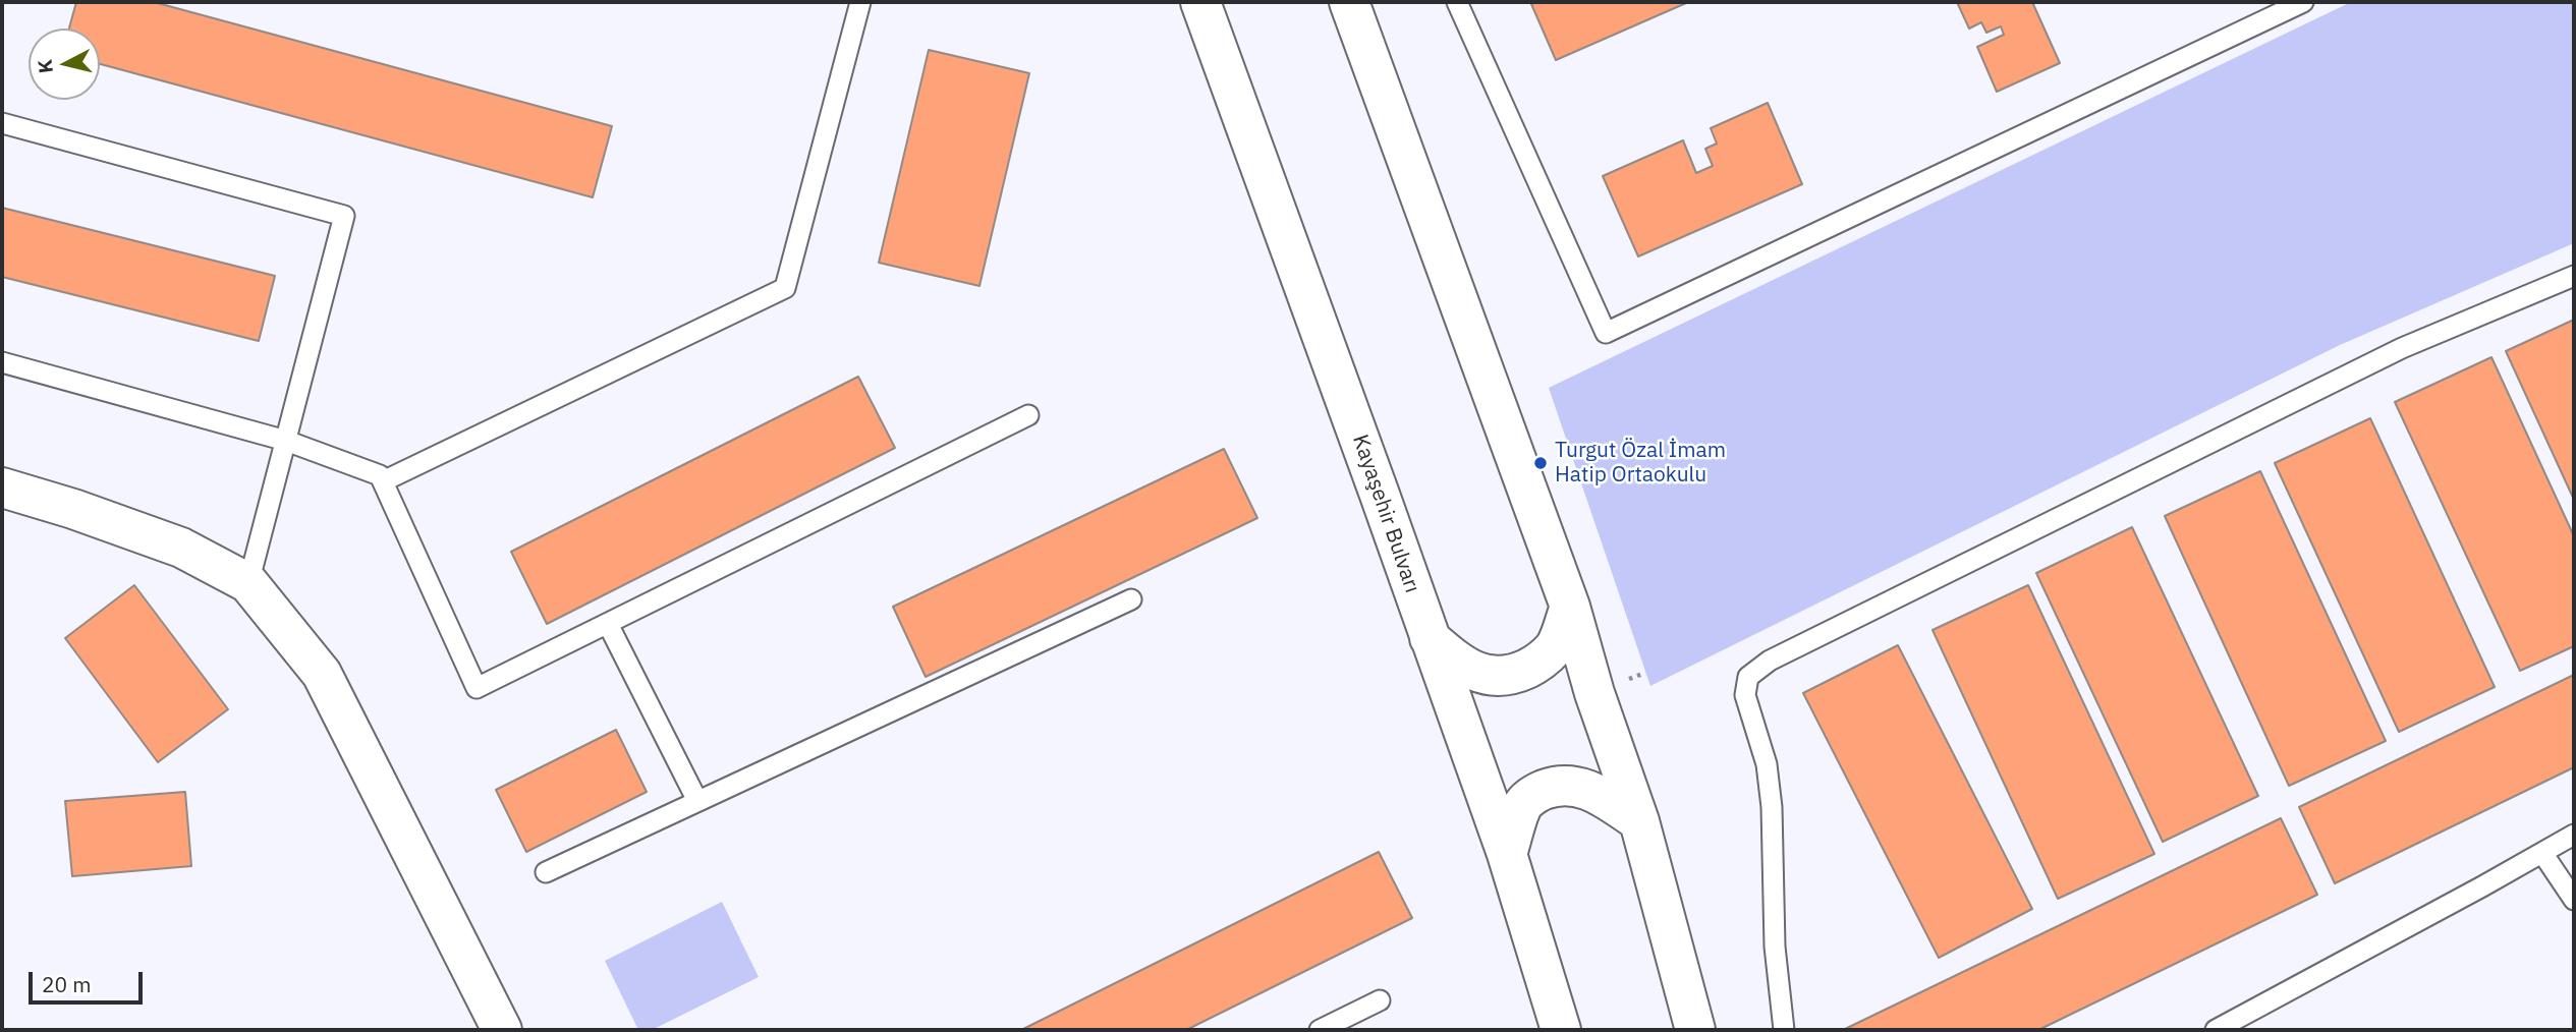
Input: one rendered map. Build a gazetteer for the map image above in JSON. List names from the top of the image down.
{
  "streets": {
    "main road": ["Kayaşehir Bulvarı"]
  },
  "places": ["Turgut Özal İmam Hatip Ortaokulu"],
  "scale_bar": "20 m",
  "north": "left"
}
